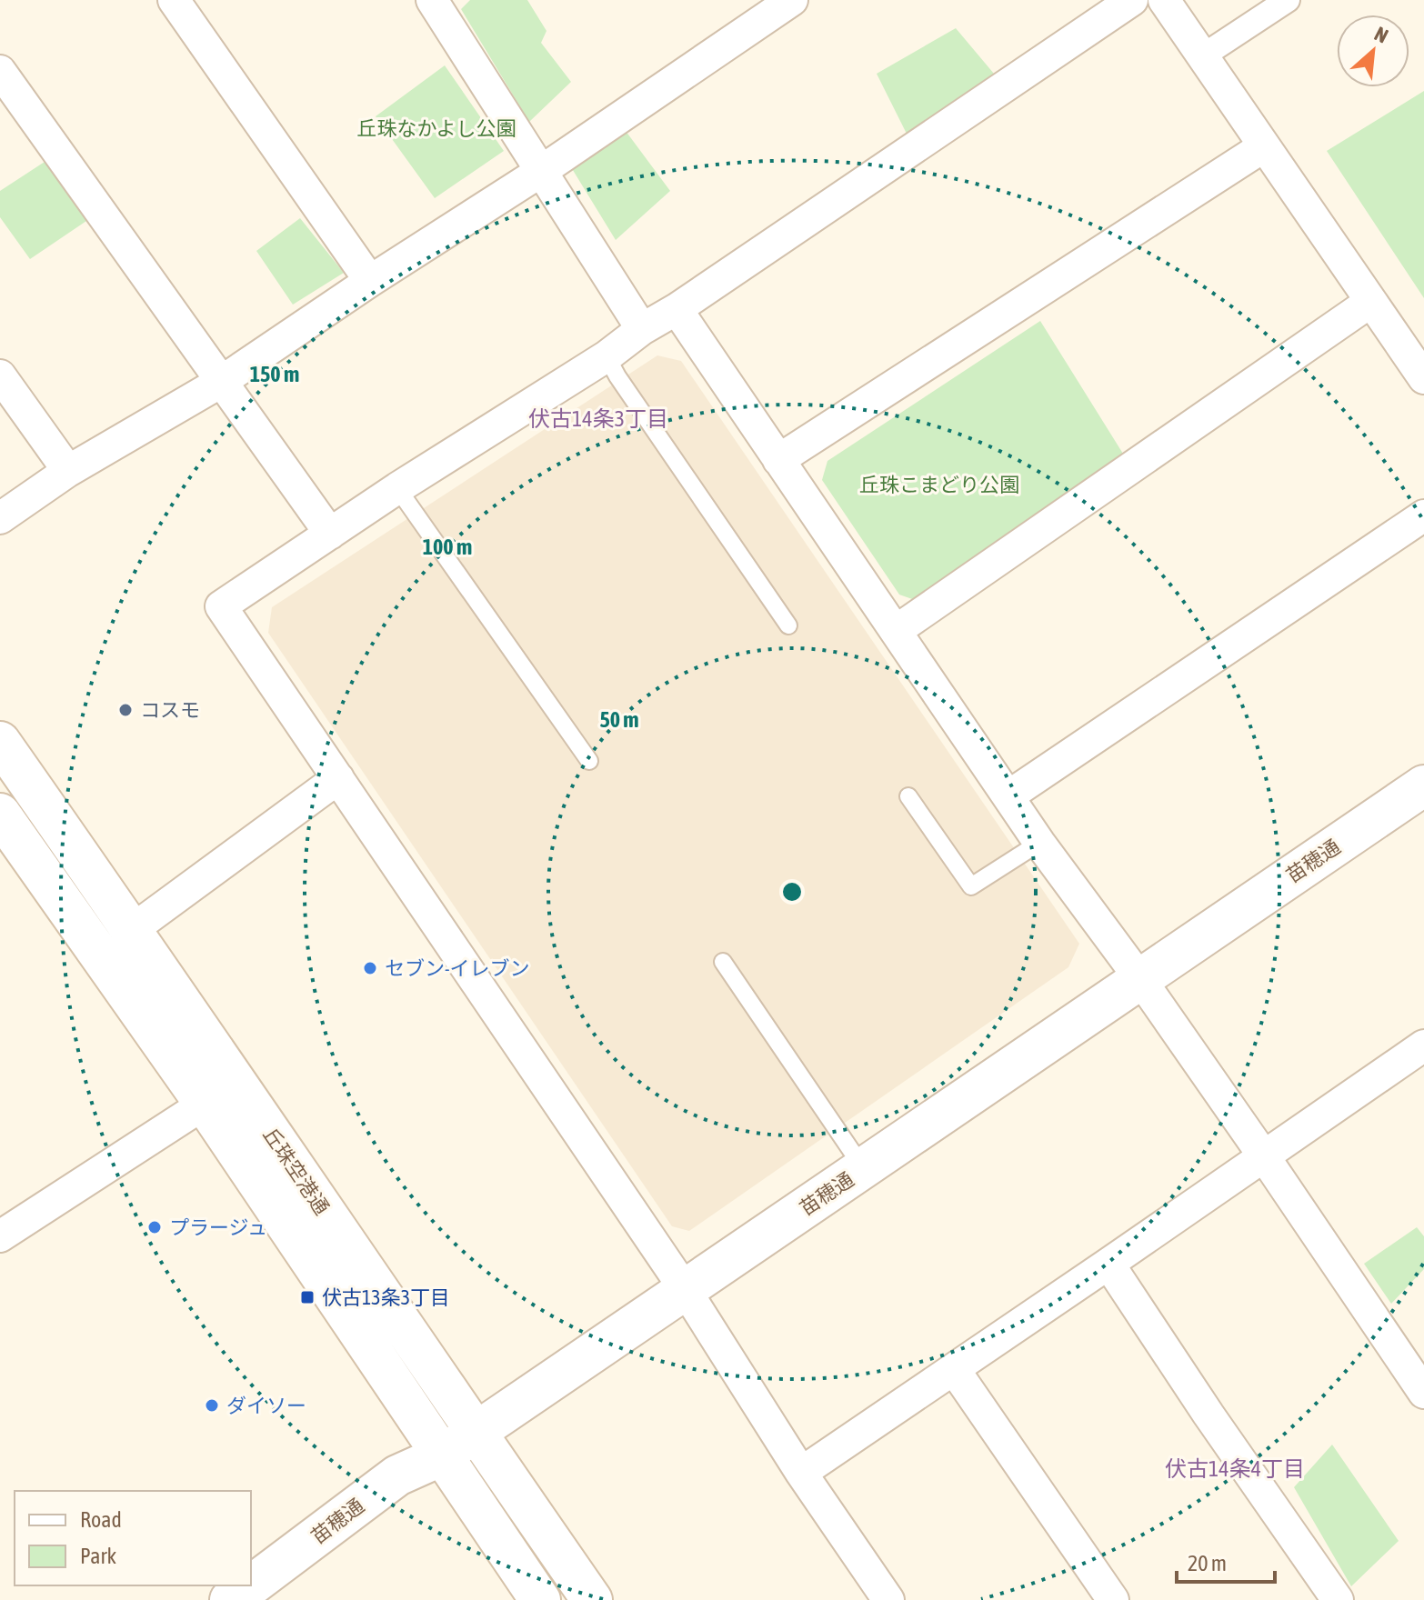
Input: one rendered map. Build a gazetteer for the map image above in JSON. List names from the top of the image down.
{
  "streets": {
    "main road": ["苗穂通", "丘珠空港通"]
  },
  "crossings": [
    ["苗穂通", "丘珠空港通"]
  ],
  "districts": ["伏古14条3丁目", "伏古14条4丁目"],
  "parks": ["丘珠なかよし公園", "丘珠こまどり公園"],
  "places": {
    "other": [
      "コスモ",
      "セブン-イレブン",
      "プラージュ",
      "ダイソー"
    ],
    "transit": ["伏古13条3丁目"]
  },
  "legend": ["Road", "Park"],
  "scale_bar": "20 m",
  "north": "top right",
  "rings": ["150 m", "100 m", "50 m"]
}
